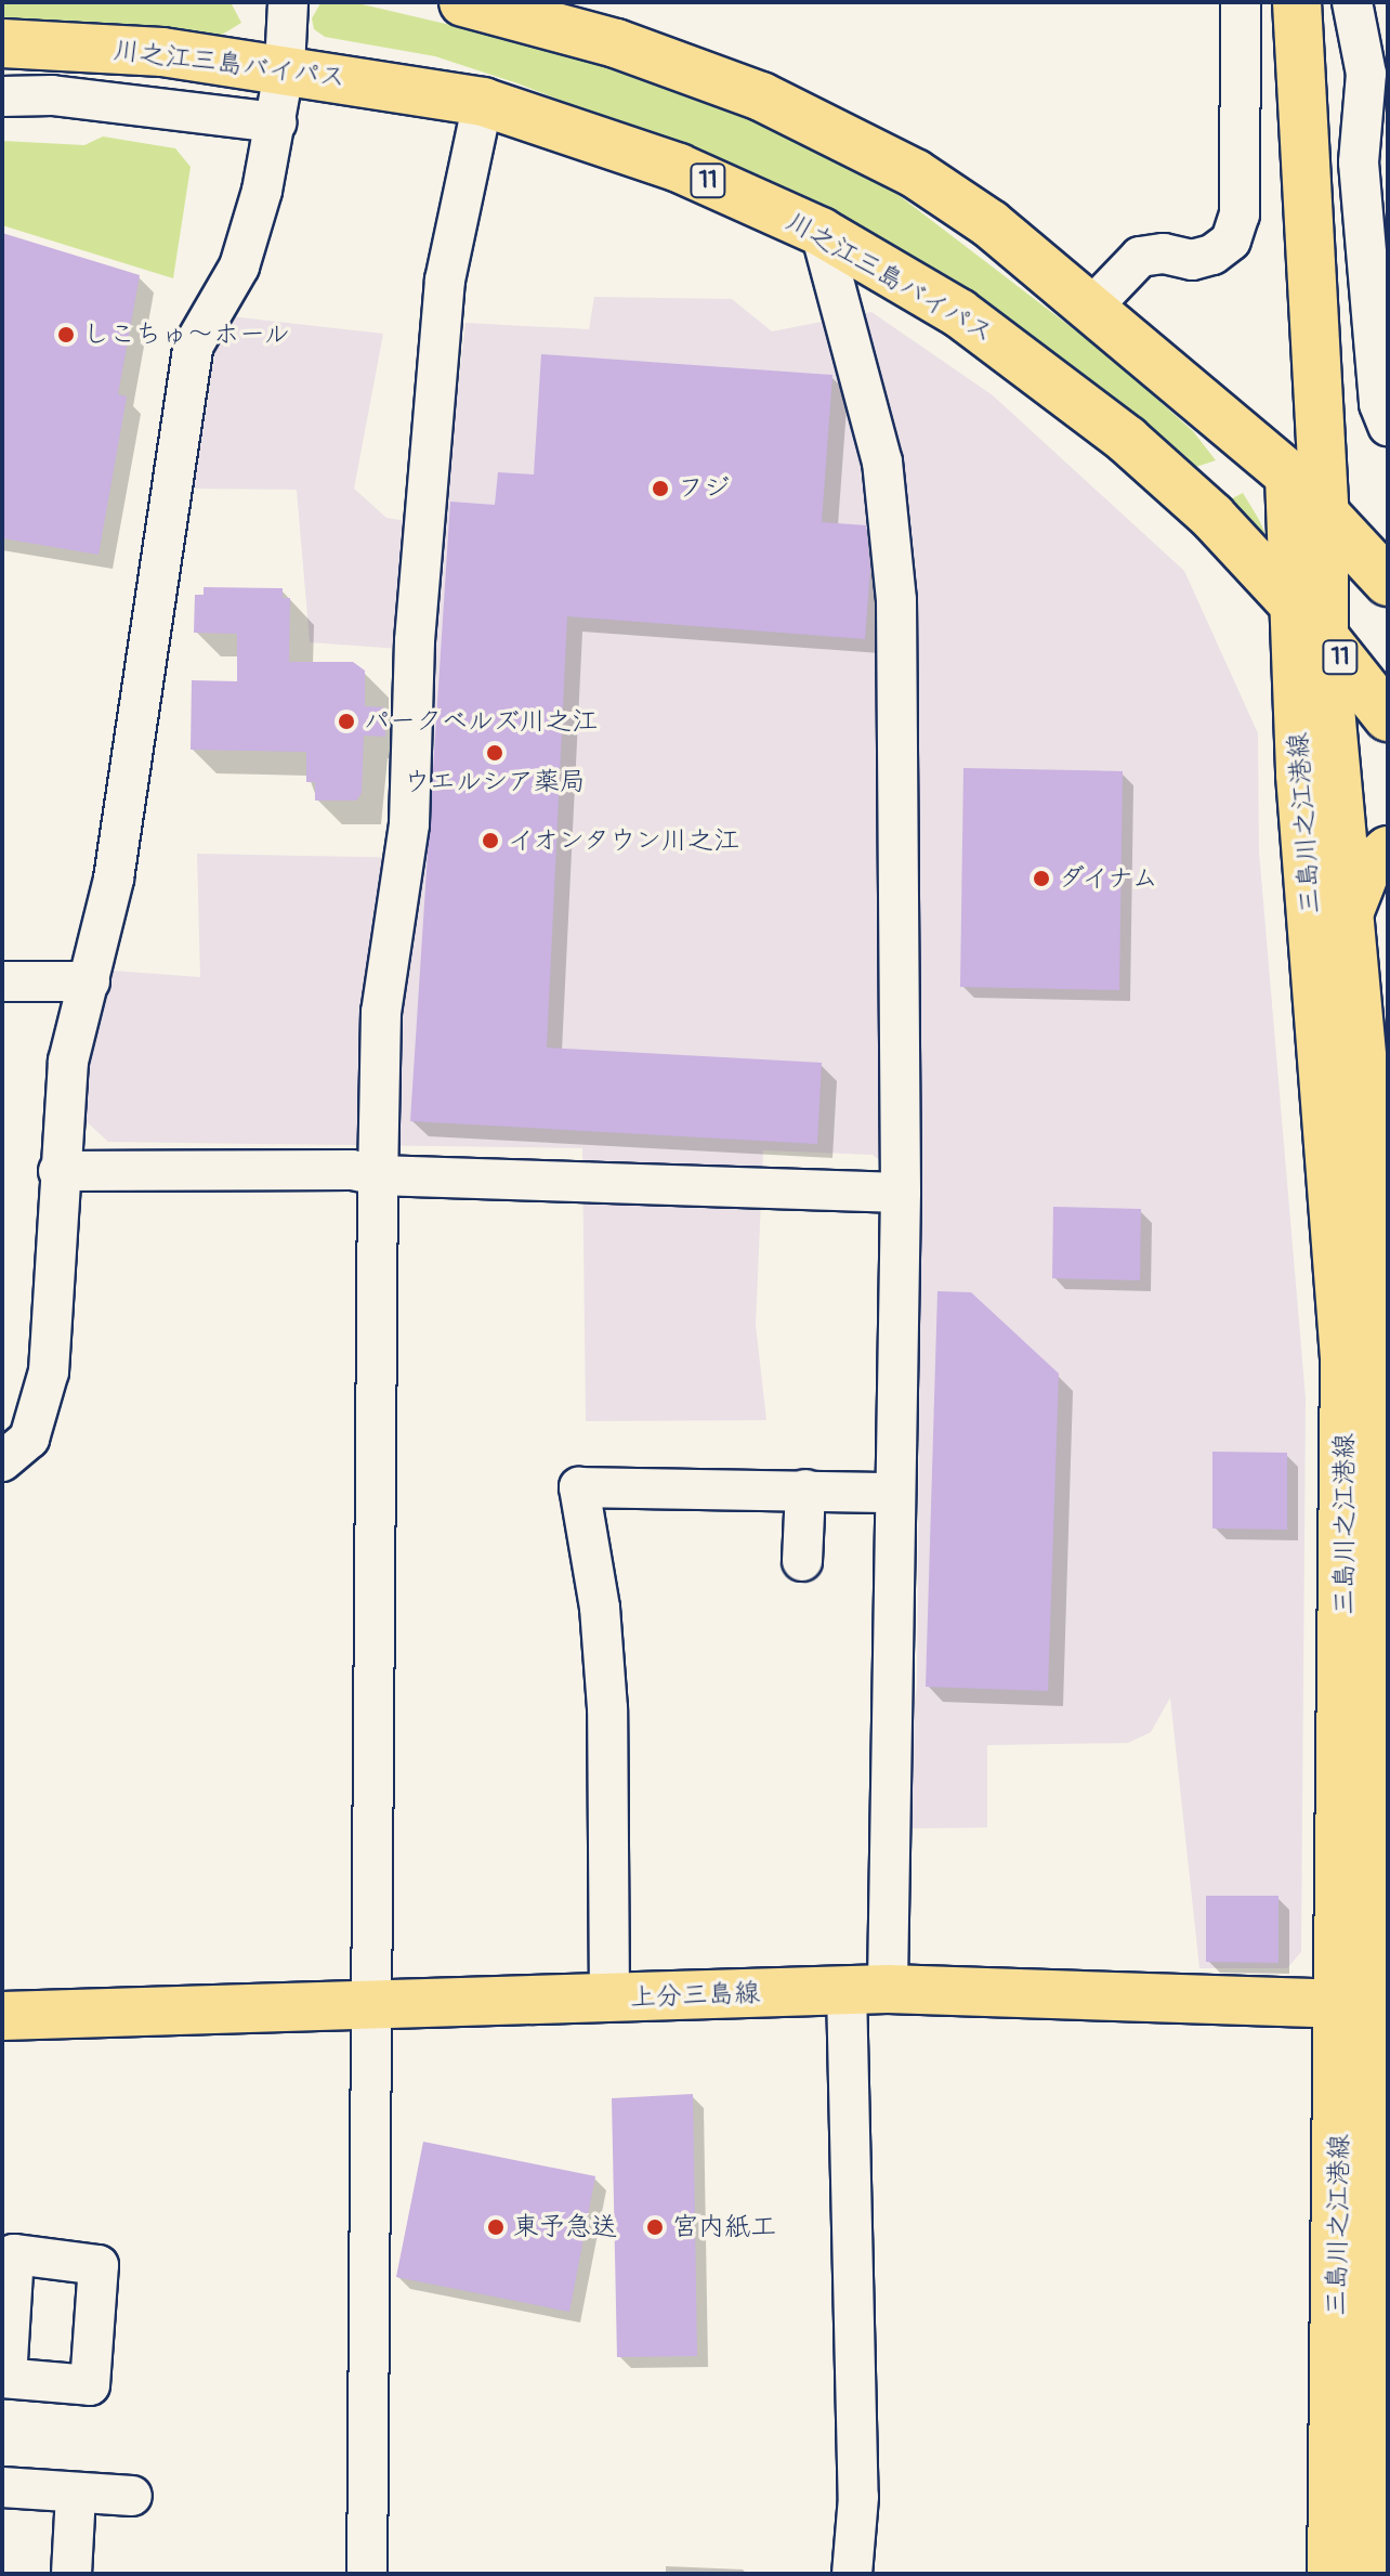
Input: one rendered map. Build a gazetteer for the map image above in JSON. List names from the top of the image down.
{
  "streets": {
    "main road": [
      "川之江三島バイパス",
      "11",
      "三島川之江港線",
      "上分三島線"
    ]
  },
  "crossings": [
    ["川之江三島バイパス", "三島川之江港線"],
    ["三島川之江港線", "上分三島線"]
  ],
  "places": [
    "しこちゅ～ホール",
    "フジ",
    "パークベルズ川之江",
    "ウエルシア薬局",
    "イオンタウン川之江",
    "ダイナム",
    "東予急送",
    "宮内紙工"
  ]
}
